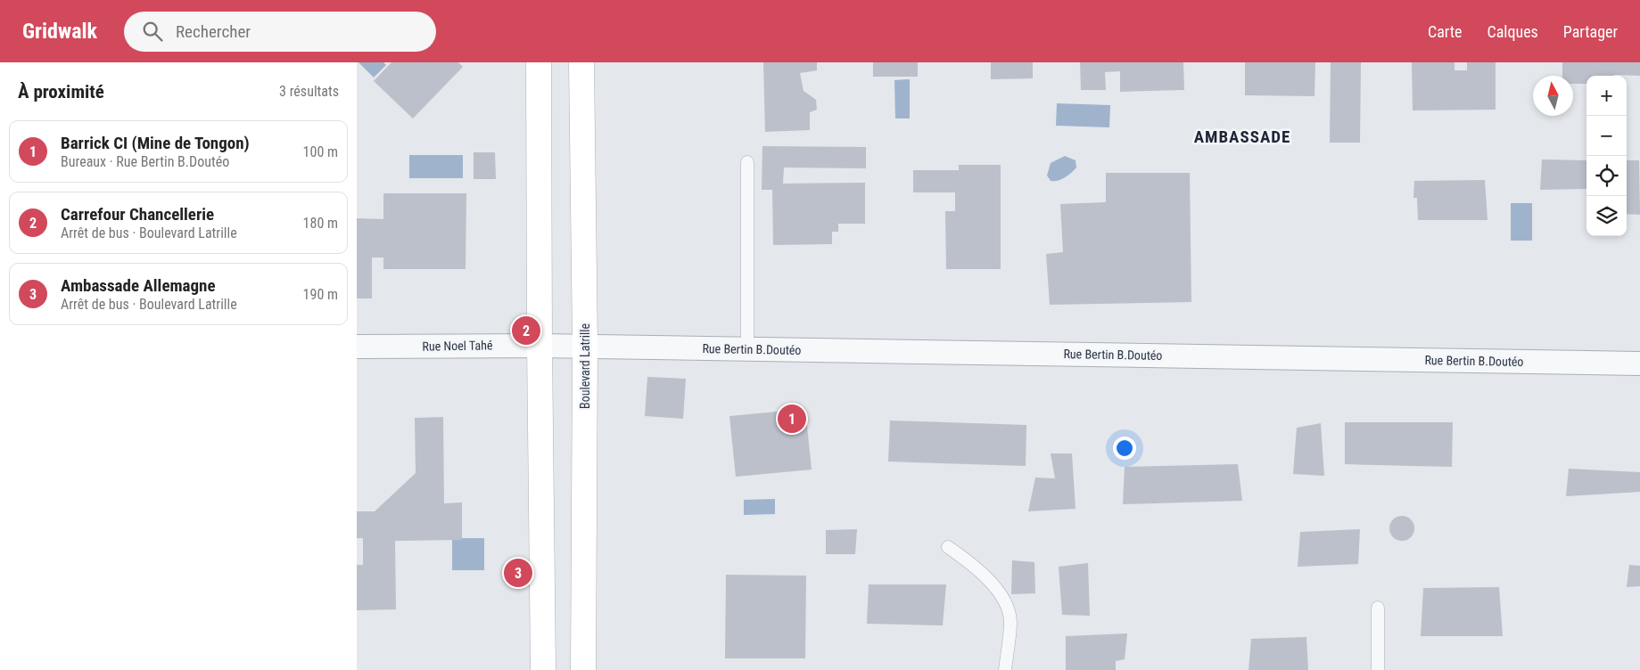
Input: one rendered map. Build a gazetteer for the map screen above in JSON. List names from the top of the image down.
{
  "streets": {
    "street": ["Rue Noel Tahé", "Rue Bertin B.Doutéo", "Boulevard Latrille"]
  },
  "crossings": [
    ["Rue Noel Tahé", "Rue Bertin B.Doutéo"],
    ["Rue Noel Tahé", "Boulevard Latrille"],
    ["Rue Bertin B.Doutéo", "Boulevard Latrille"]
  ],
  "districts": ["AMBASSADE"],
  "north": "top",
  "page": {
    "header": "Gridwalk",
    "search": "Rechercher",
    "nav": ["Carte", "Calques", "Partager"],
    "heading": ["À proximité", "3 résultats"],
    "map_buttons": ["+", "−"],
    "list": [
      {
        "mark": "1",
        "name": "Barrick CI (Mine de Tongon)",
        "note": "Bureaux · Rue Bertin B.Doutéo",
        "value": "100 m"
      },
      {
        "mark": "2",
        "name": "Carrefour Chancellerie",
        "note": "Arrêt de bus · Boulevard Latrille",
        "value": "180 m"
      },
      {
        "mark": "3",
        "name": "Ambassade Allemagne",
        "note": "Arrêt de bus · Boulevard Latrille",
        "value": "190 m"
      }
    ],
    "pins": ["2", "1", "3"]
  }
}
